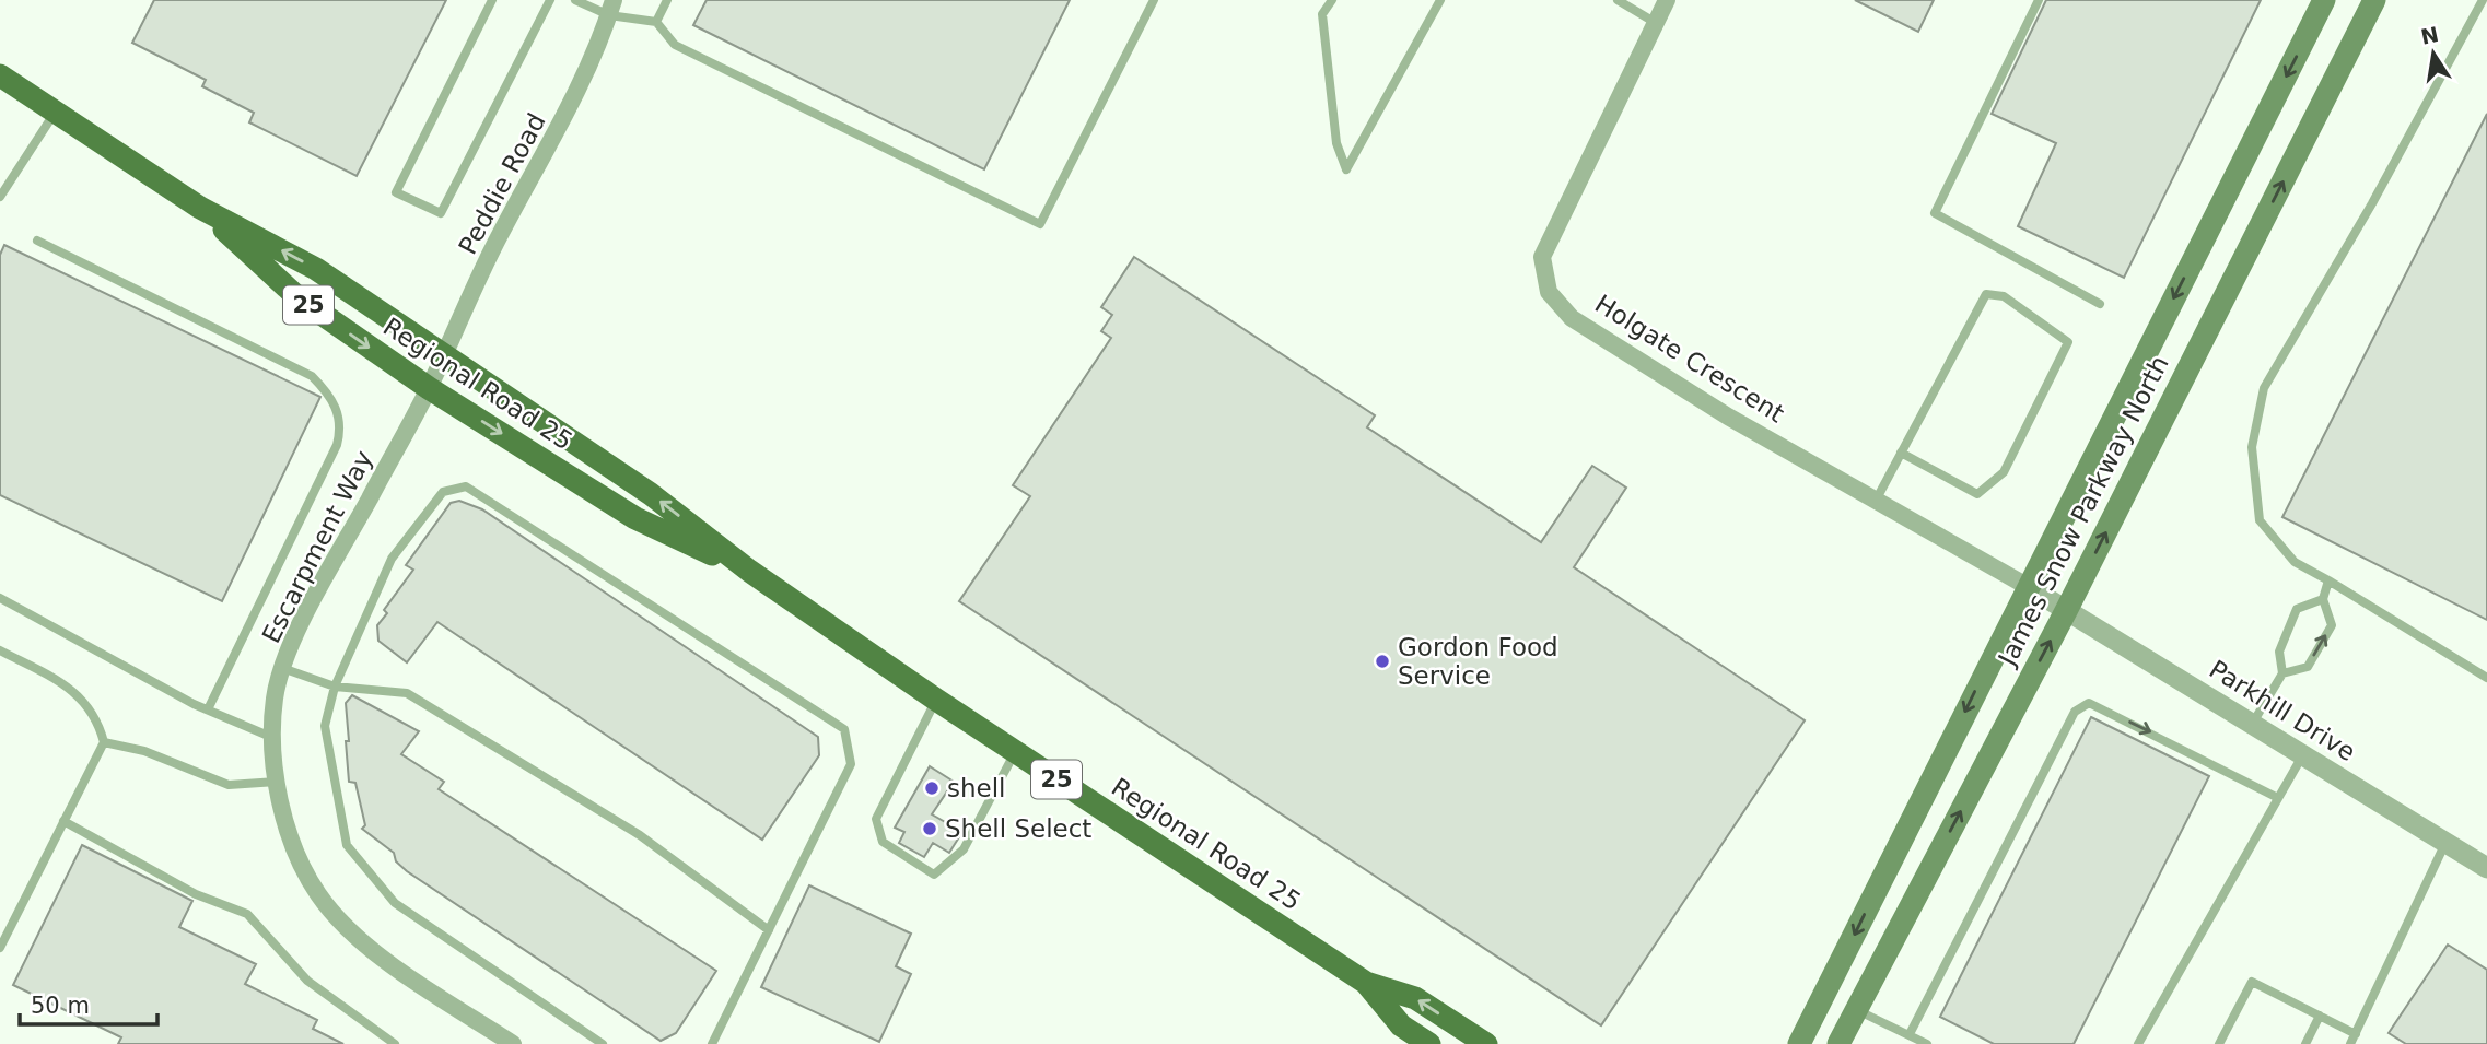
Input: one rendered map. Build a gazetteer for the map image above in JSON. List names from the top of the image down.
{
  "streets": {
    "main road": ["25", "Regional Road 25", "James Snow Parkway North"],
    "street": [
      "Peddie Road",
      "Holgate Crescent",
      "Escarpment Way",
      "Parkhill Drive"
    ]
  },
  "crossings": [
    ["Peddie Road", "Regional Road 25"],
    ["Peddie Road", "Escarpment Way"],
    ["Holgate Crescent", "James Snow Parkway North"],
    ["Holgate Crescent", "Parkhill Drive"],
    ["Regional Road 25", "Escarpment Way"],
    ["James Snow Parkway North", "Parkhill Drive"]
  ],
  "places": ["Gordon Food Service", "shell", "Shell Select"],
  "scale_bar": "50 m",
  "north": "top"
}
